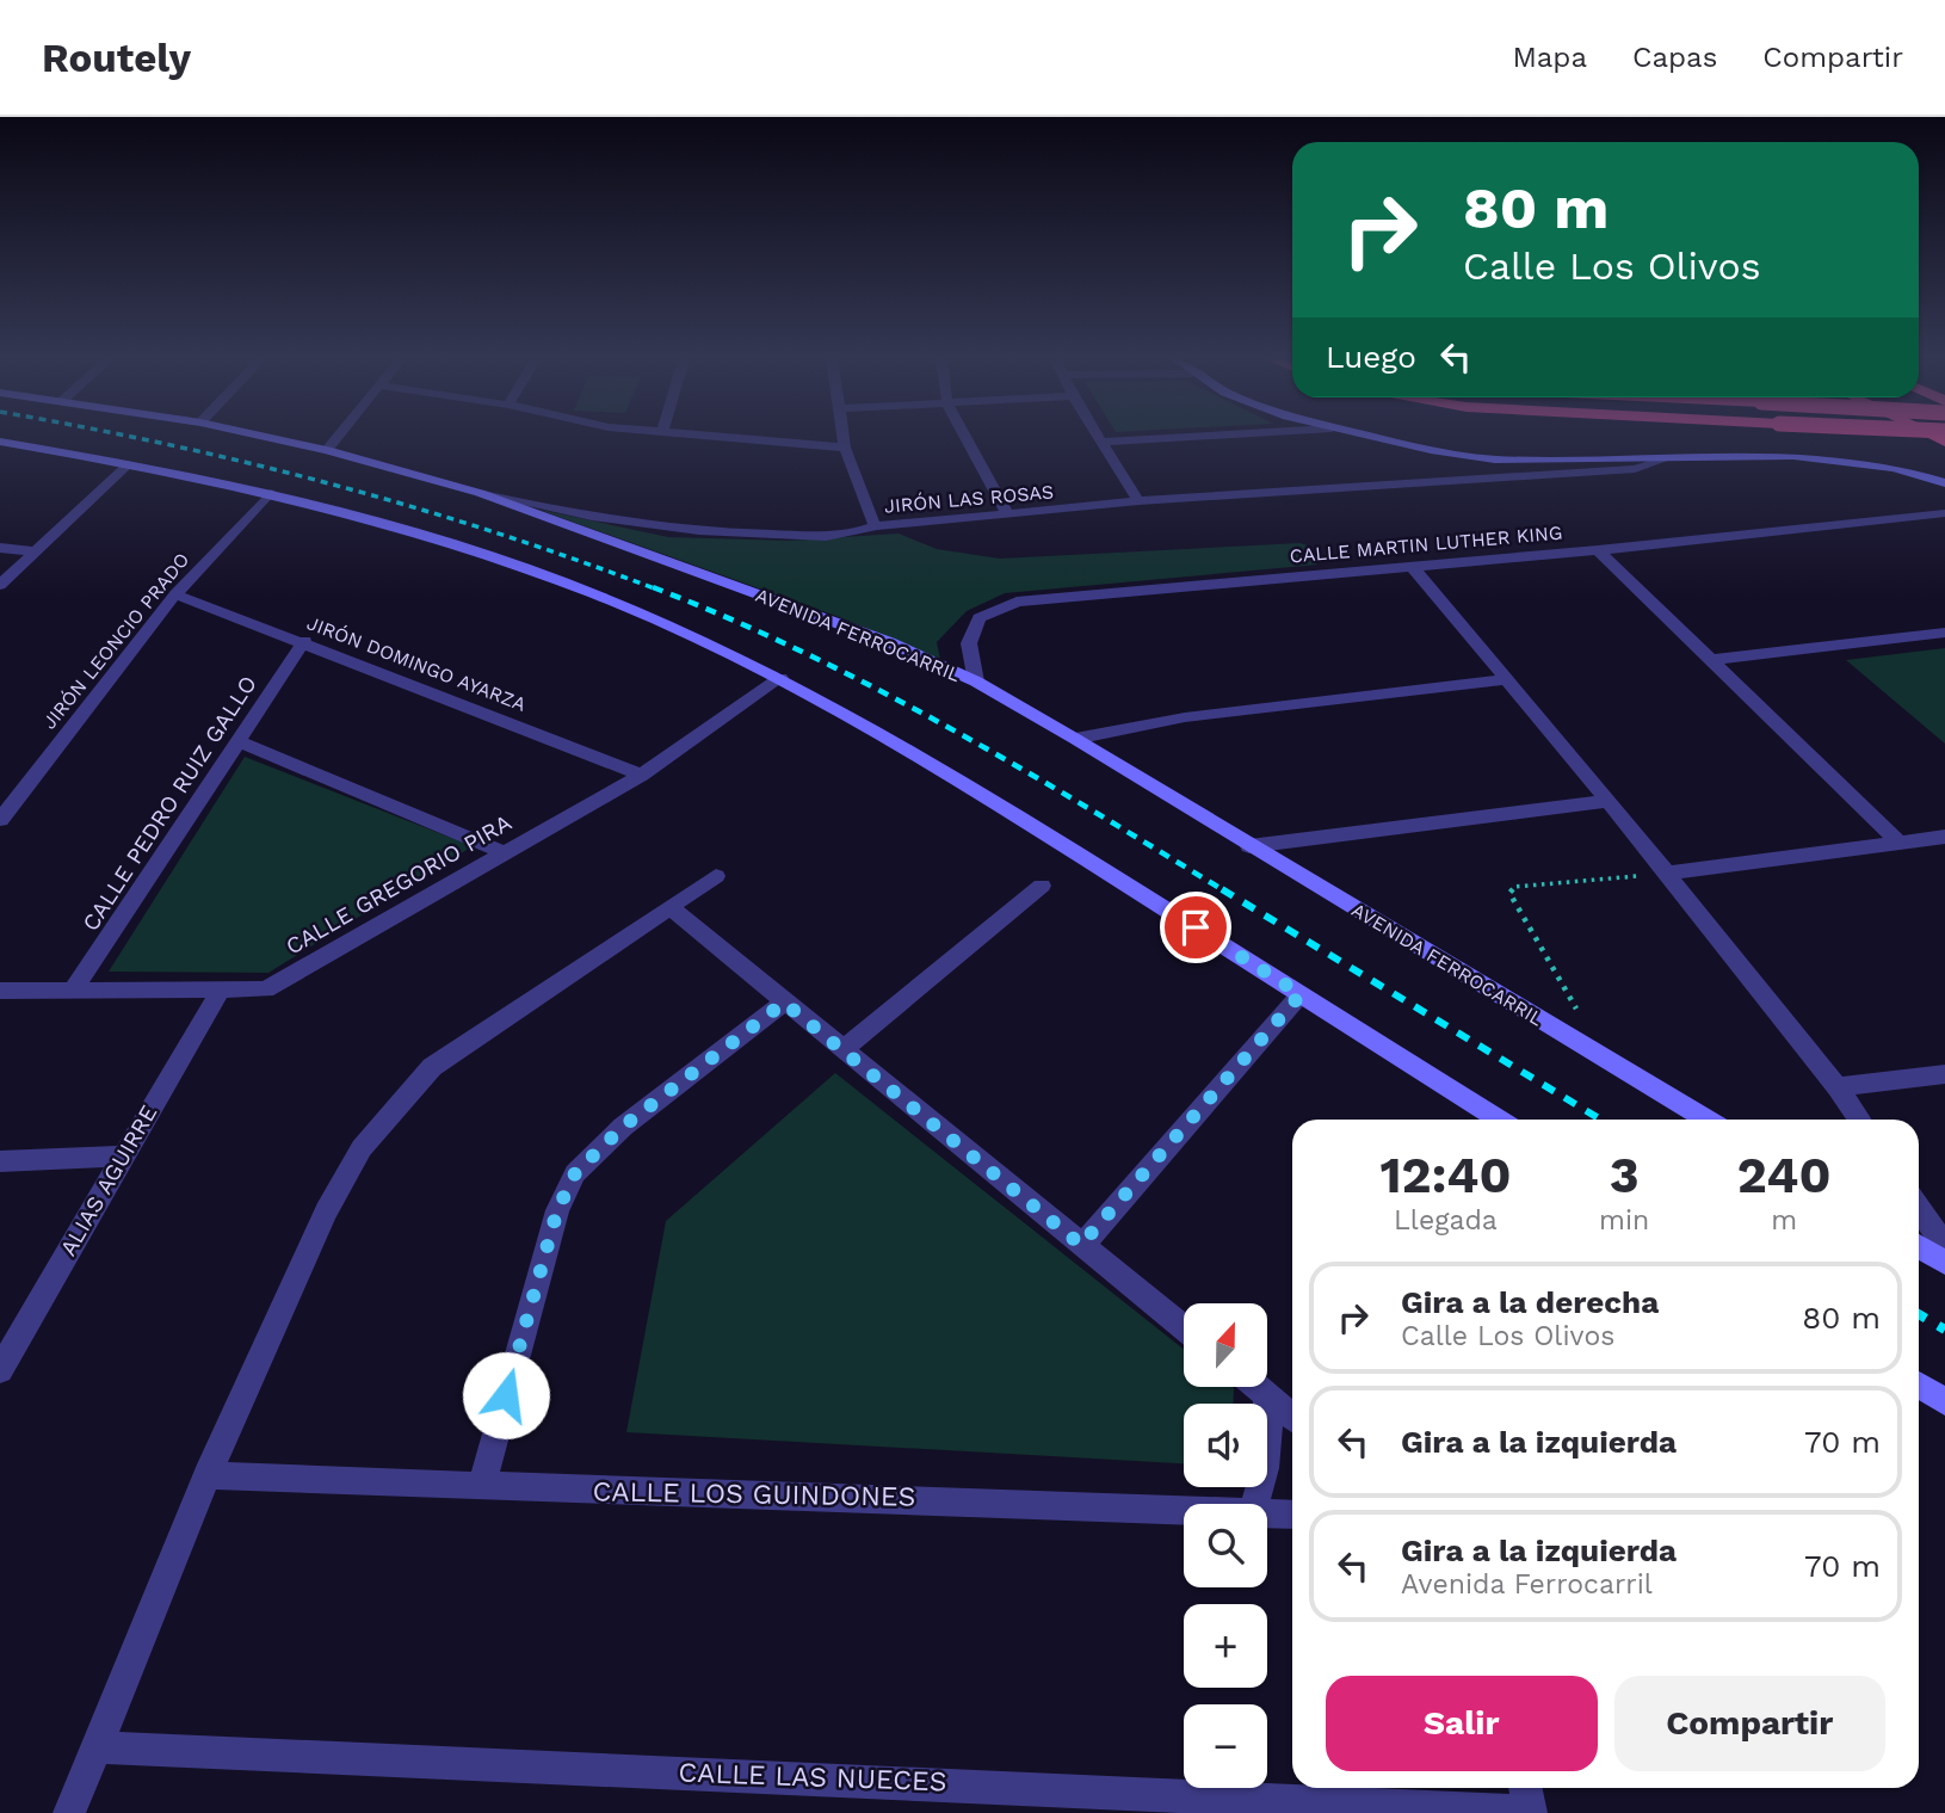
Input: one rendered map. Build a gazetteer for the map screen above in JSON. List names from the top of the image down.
{
  "streets": {
    "main road": ["AVENIDA FERROCARRIL"],
    "street": [
      "JIRÓN LAS ROSAS",
      "CALLE MARTIN LUTHER KING",
      "JIRÓN LEONCIO PRADO",
      "JIRÓN DOMINGO AYARZA",
      "CALLE PEDRO RUIZ GALLO",
      "CALLE GREGORIO PIRA",
      "ALIAS AGUIRRE",
      "CALLE LOS GUINDONES",
      "CALLE LAS NUECES"
    ]
  },
  "crossings": [
    ["JIRÓN LAS ROSAS", "AVENIDA FERROCARRIL"],
    ["CALLE MARTIN LUTHER KING", "AVENIDA FERROCARRIL"],
    ["JIRÓN LEONCIO PRADO", "JIRÓN DOMINGO AYARZA"],
    ["JIRÓN DOMINGO AYARZA", "CALLE PEDRO RUIZ GALLO"],
    ["JIRÓN DOMINGO AYARZA", "CALLE GREGORIO PIRA"],
    ["CALLE PEDRO RUIZ GALLO", "CALLE GREGORIO PIRA"],
    ["CALLE GREGORIO PIRA", "ALIAS AGUIRRE"]
  ],
  "north": "top",
  "page": {
    "header": "Routely",
    "nav": ["Mapa", "Capas", "Compartir"],
    "turn": ["80 m", "Calle Los Olivos"],
    "then": "Luego",
    "eta": [
      "12:40",
      "Llegada",
      "3",
      "min",
      "240",
      "m"
    ],
    "list": [
      {
        "name": "Gira a la derecha",
        "note": "Calle Los Olivos",
        "value": "80 m"
      },
      {
        "name": "Gira a la izquierda",
        "value": "70 m"
      },
      {
        "name": "Gira a la izquierda",
        "note": "Avenida Ferrocarril",
        "value": "70 m"
      }
    ],
    "map_buttons": ["+", "−"],
    "buttons": ["Salir", "Compartir"]
  }
}
